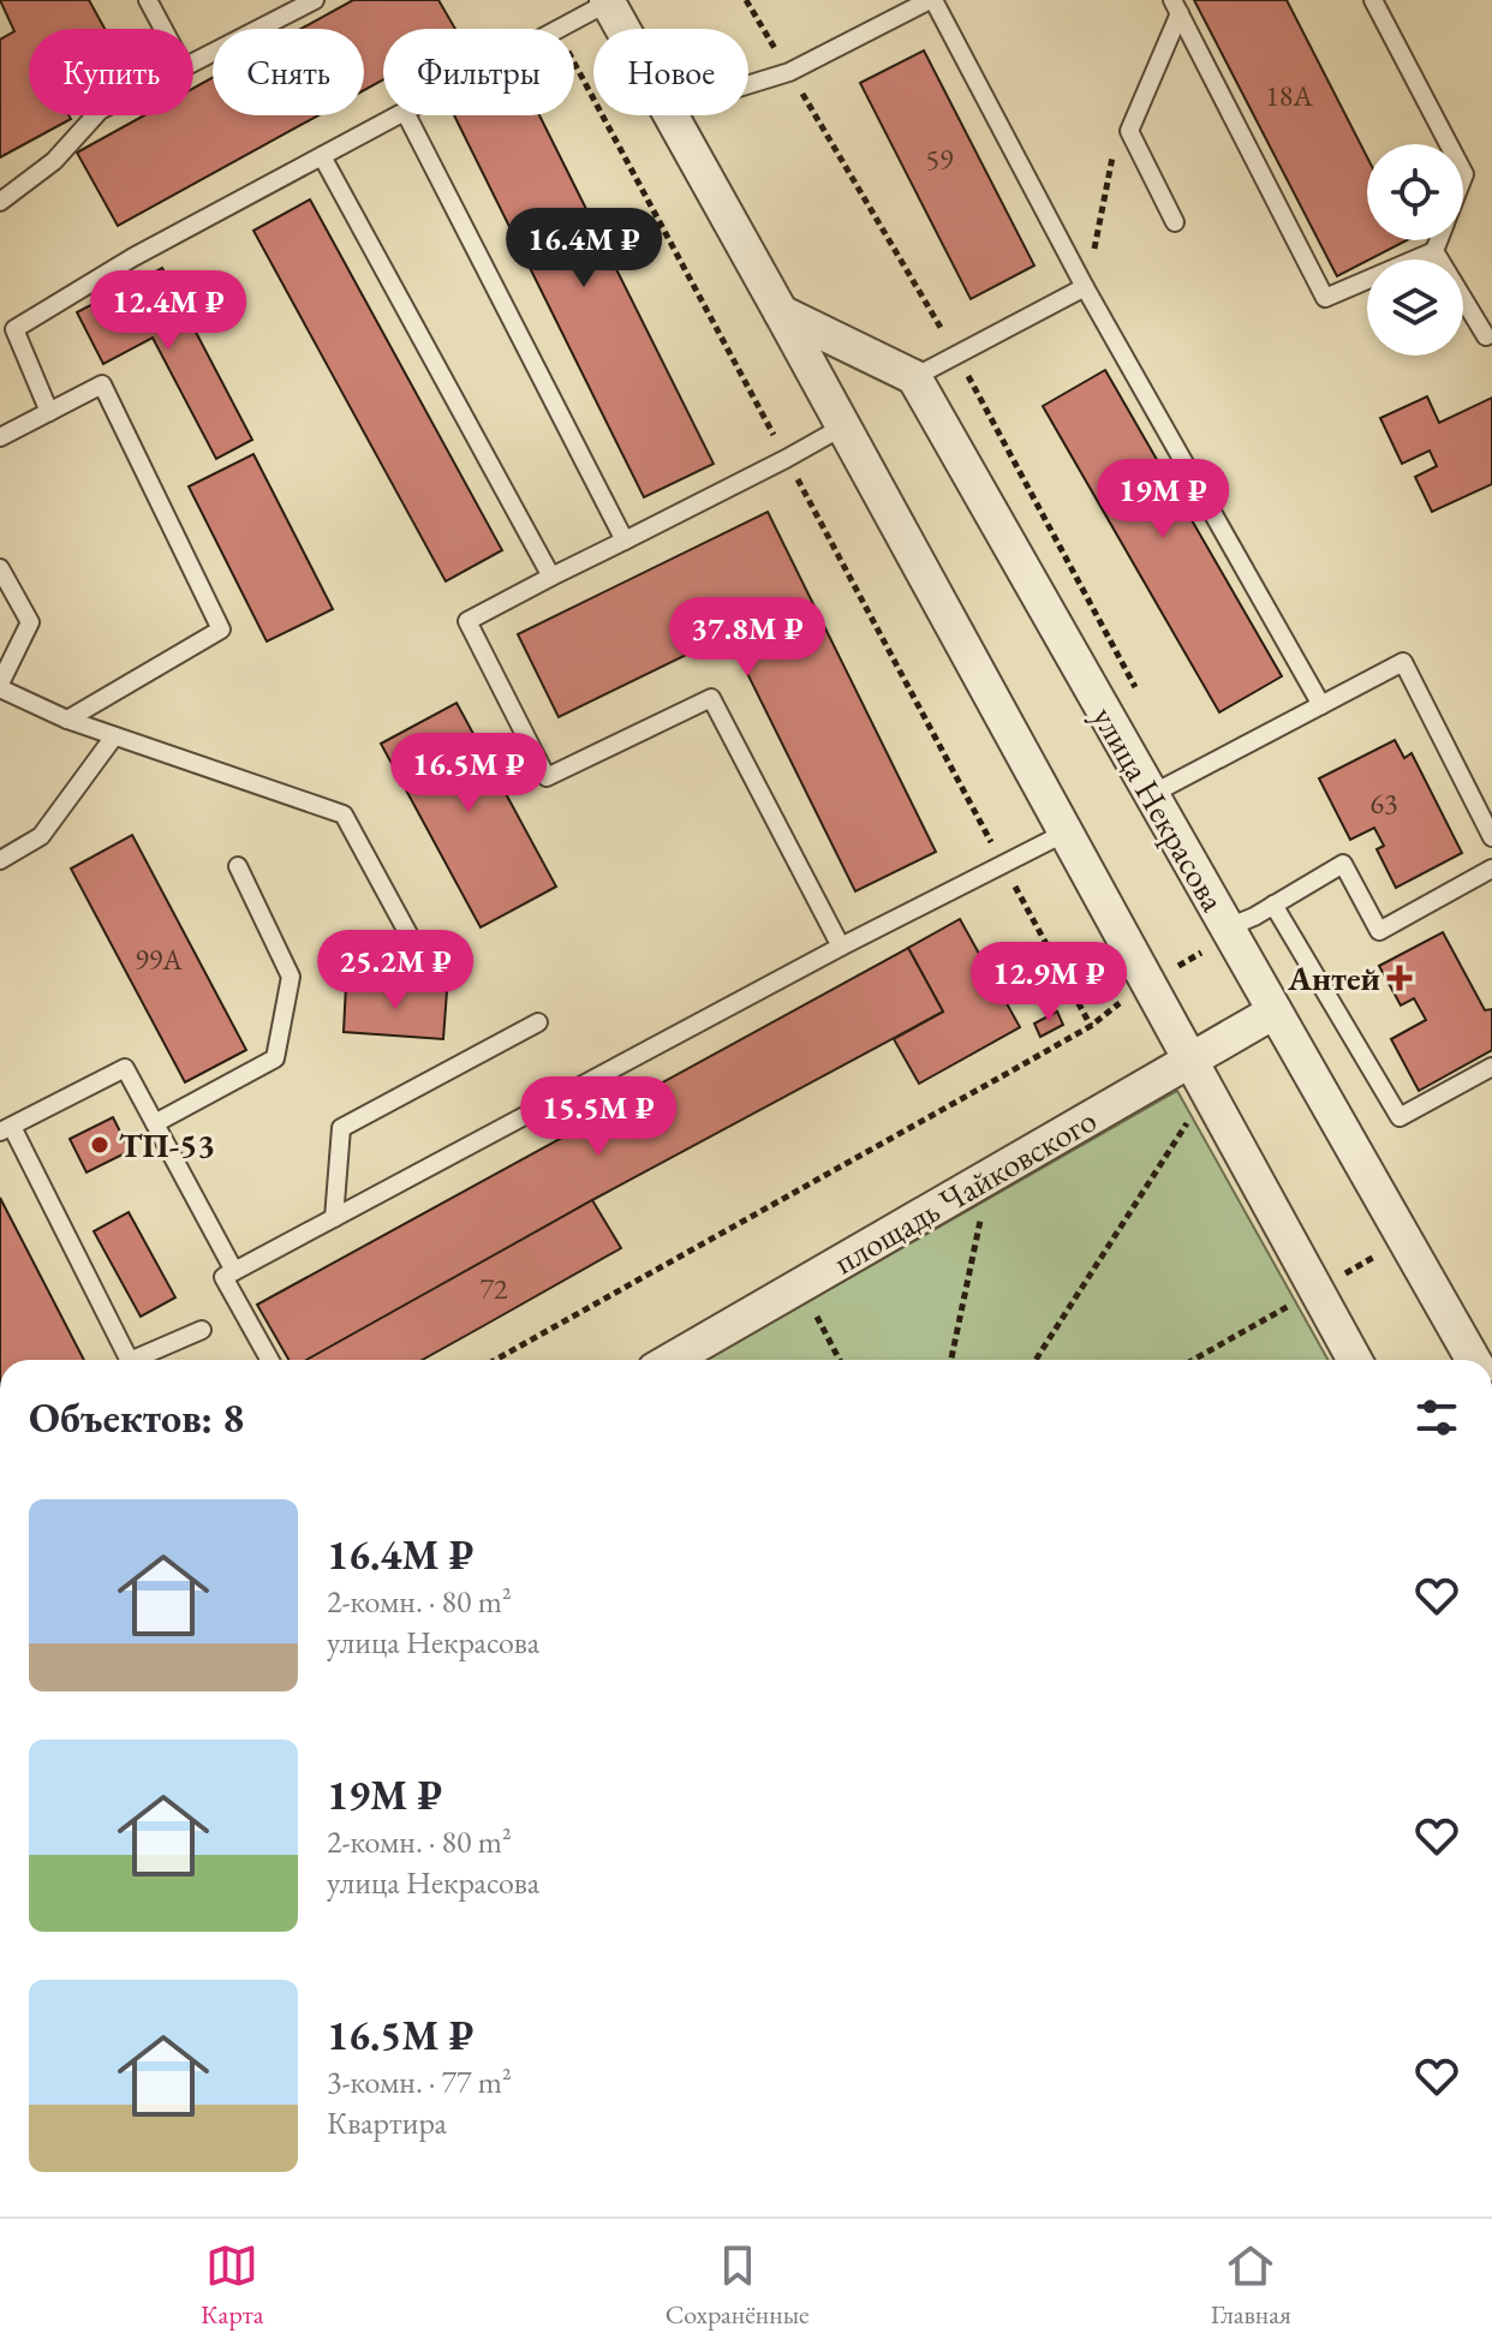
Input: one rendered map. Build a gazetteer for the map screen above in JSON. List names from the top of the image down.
{
  "streets": {
    "street": ["улица Некрасова", "площадь Чайковского"]
  },
  "crossings": [
    ["улица Некрасова", "площадь Чайковского"]
  ],
  "places": {
    "health": ["Антей"],
    "other": ["ТП-53"]
  },
  "house_numbers": [
    "18А",
    "59",
    "63",
    "99А",
    "72"
  ],
  "page": {
    "chip": [
      "Купить",
      "Снять",
      "Фильтры",
      "Новое"
    ],
    "price": [
      "16.4M ₽",
      "12.4M ₽",
      "19M ₽",
      "37.8M ₽",
      "16.5M ₽",
      "25.2M ₽",
      "12.9M ₽",
      "15.5M ₽"
    ],
    "heading": "Объектов: 8",
    "list": [
      {
        "name": "16.4M ₽",
        "note": "2-комн. · 80 m² · улица Некрасова"
      },
      {
        "name": "19M ₽",
        "note": "2-комн. · 80 m² · улица Некрасова"
      },
      {
        "name": "16.5M ₽",
        "note": "3-комн. · 77 m² · Квартира"
      }
    ],
    "tabs": ["Карта", "Сохранённые", "Главная"]
  }
}
